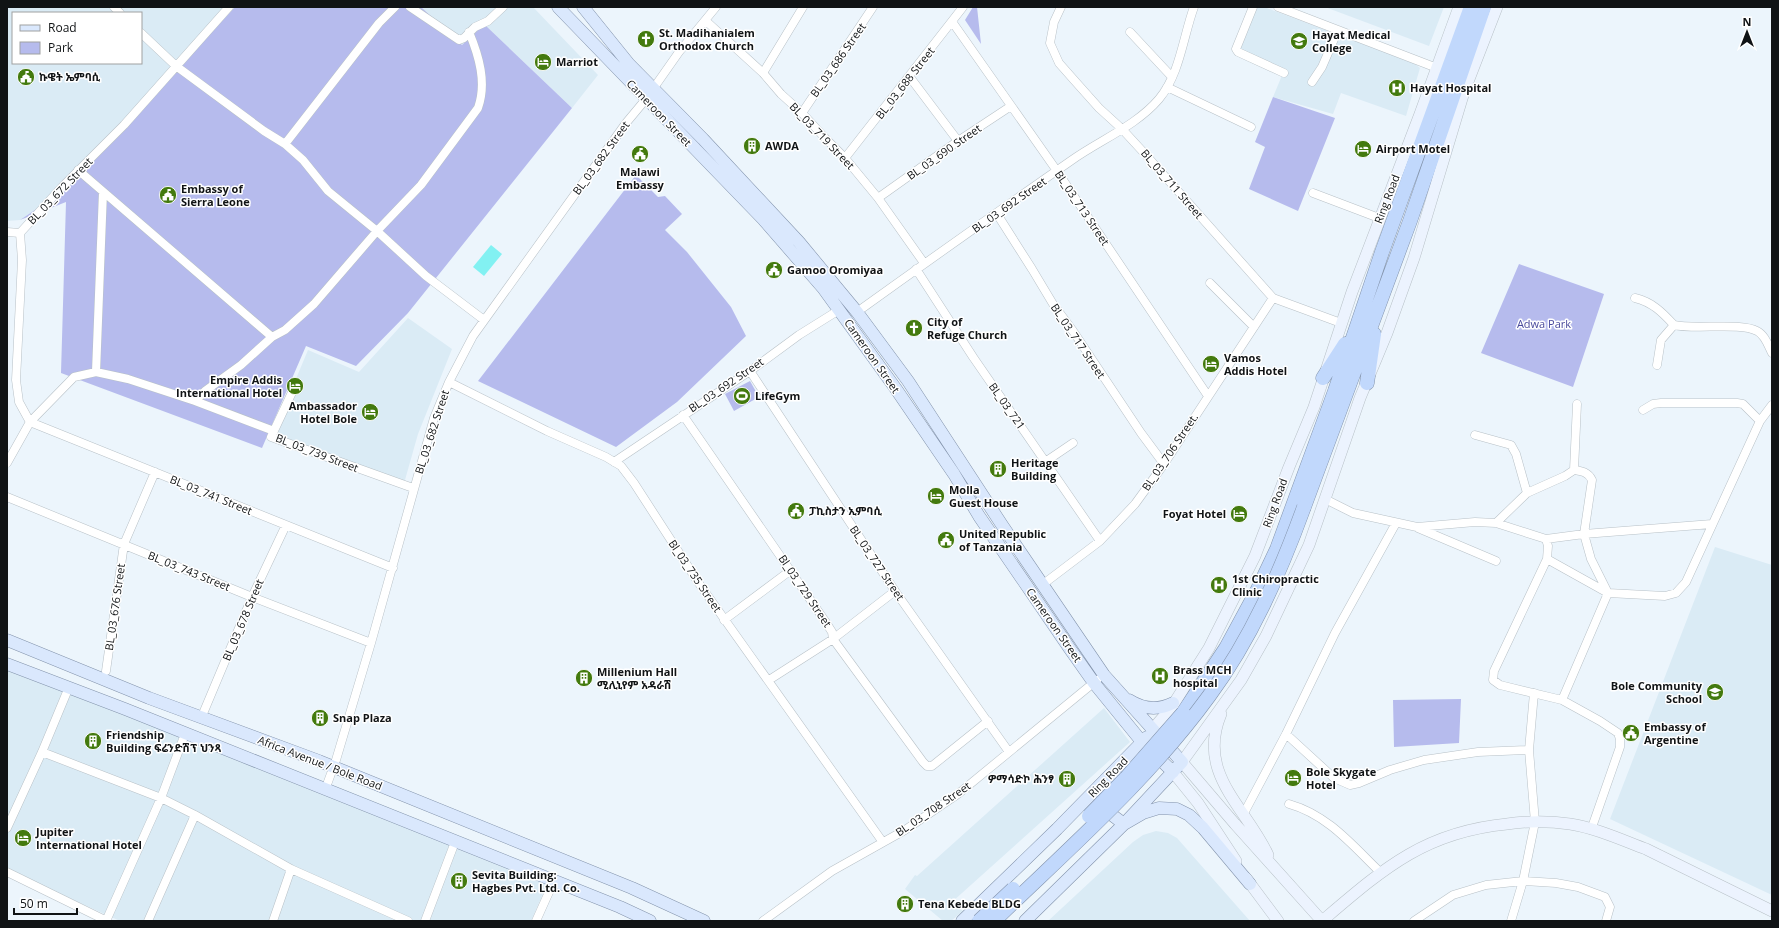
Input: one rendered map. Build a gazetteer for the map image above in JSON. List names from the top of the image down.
{
  "streets": {
    "highway": ["Ring Road"],
    "main road": ["Cameroon Street", "Africa Avenue / Bole Road"],
    "street": [
      "BL_03_686 Street",
      "BL_03_688 Street",
      "BL_03_719 Street",
      "BL_03_690 Street",
      "BL_03_682 Street",
      "BL_03_711 Street",
      "BL_03_672 Street",
      "BL_03_692 Street",
      "BL_03_713 Street",
      "BL_03_717 Street",
      "BL_03_721",
      "BL_03_706 Street.",
      "BL_03_739 Street",
      "BL_03_741 Street",
      "BL_03_727 Street",
      "BL_03_743 Street",
      "Bl_03_735 Street",
      "Bl_03_729 Street",
      "BL_03_676 Street",
      "BL_03_678 Street",
      "BL_03_708 Street"
    ]
  },
  "crossings": [
    ["BL_03_686 Street", "BL_03_719 Street"],
    ["BL_03_688 Street", "BL_03_719 Street"],
    ["BL_03_688 Street", "BL_03_713 Street"],
    ["Cameroon Street", "BL_03_682 Street"],
    ["Cameroon Street", "Ring Road"],
    ["Cameroon Street", "BL_03_692 Street"],
    ["Cameroon Street", "BL_03_706 Street."],
    ["Cameroon Street", "BL_03_708 Street"],
    ["BL_03_719 Street", "BL_03_690 Street"],
    ["BL_03_719 Street", "BL_03_682 Street"],
    ["BL_03_719 Street", "BL_03_692 Street"],
    ["BL_03_690 Street", "BL_03_713 Street"],
    ["BL_03_682 Street", "BL_03_739 Street"],
    ["BL_03_682 Street", "BL_03_741 Street"],
    ["BL_03_682 Street", "BL_03_743 Street"],
    ["BL_03_682 Street", "Bl_03_735 Street"],
    ["BL_03_682 Street", "Africa Avenue / Bole Road"],
    ["BL_03_711 Street", "Ring Road"],
    ["BL_03_711 Street", "BL_03_692 Street"],
    ["BL_03_711 Street", "BL_03_706 Street."],
    ["BL_03_672 Street", "BL_03_741 Street"],
    ["BL_03_692 Street", "BL_03_713 Street"],
    ["BL_03_692 Street", "BL_03_717 Street"],
    ["BL_03_692 Street", "BL_03_721"],
    ["BL_03_692 Street", "BL_03_727 Street"],
    ["BL_03_692 Street", "Bl_03_735 Street"],
    ["BL_03_692 Street", "Bl_03_729 Street"],
    ["BL_03_713 Street", "BL_03_706 Street."],
    ["BL_03_717 Street", "BL_03_706 Street."],
    ["BL_03_721", "BL_03_706 Street."],
    ["BL_03_741 Street", "BL_03_676 Street"],
    ["BL_03_741 Street", "BL_03_678 Street"],
    ["BL_03_727 Street", "Bl_03_729 Street"],
    ["BL_03_727 Street", "BL_03_708 Street"],
    ["BL_03_743 Street", "BL_03_676 Street"],
    ["BL_03_743 Street", "BL_03_678 Street"],
    ["Bl_03_735 Street", "BL_03_708 Street"],
    ["BL_03_678 Street", "Africa Avenue / Bole Road"]
  ],
  "parks": ["Adwa Park"],
  "places": {
    "church": ["St. Madihanialem Orthodox Church", "City of Refuge Church"],
    "school or university": ["Hayat Medical College", "Bole Community School"],
    "hotel": [
      "Marriot",
      "Airport Motel",
      "Vamos Addis Hotel",
      "Empire Addis International Hotel",
      "Ambassador Hotel Bole",
      "Molla Guest House",
      "Foyat Hotel",
      "Bole Skygate Hotel",
      "Jupiter International Hotel"
    ],
    "public building": [
      "ኩዌት ኤምባሲ",
      "Malawi Embassy",
      "Embassy of Sierra Leone",
      "Gamoo Oromiyaa",
      "ፓኪስታን ኢምባሲ",
      "United Republic of Tanzania",
      "Embassy of Argentine"
    ],
    "hospital": ["Hayat Hospital", "1st Chiropractic Clinic", "Brass MCH hospital"],
    "building": [
      "AWDA",
      "Heritage Building",
      "Millenium Hall ሚሊኒየም አዳራሽ",
      "Snap Plaza",
      "Friendship Building ፍሬንድሽፕ ህንጻ",
      "ዎማሳድኮ ሕንፃ",
      "Sevita Building: Hagbes Pvt. Ltd. Co.",
      "Tena Kebede BLDG"
    ],
    "sports": ["LifeGym"]
  },
  "legend": ["Road", "Park"],
  "scale_bar": "50 m",
  "north": "top"
}
